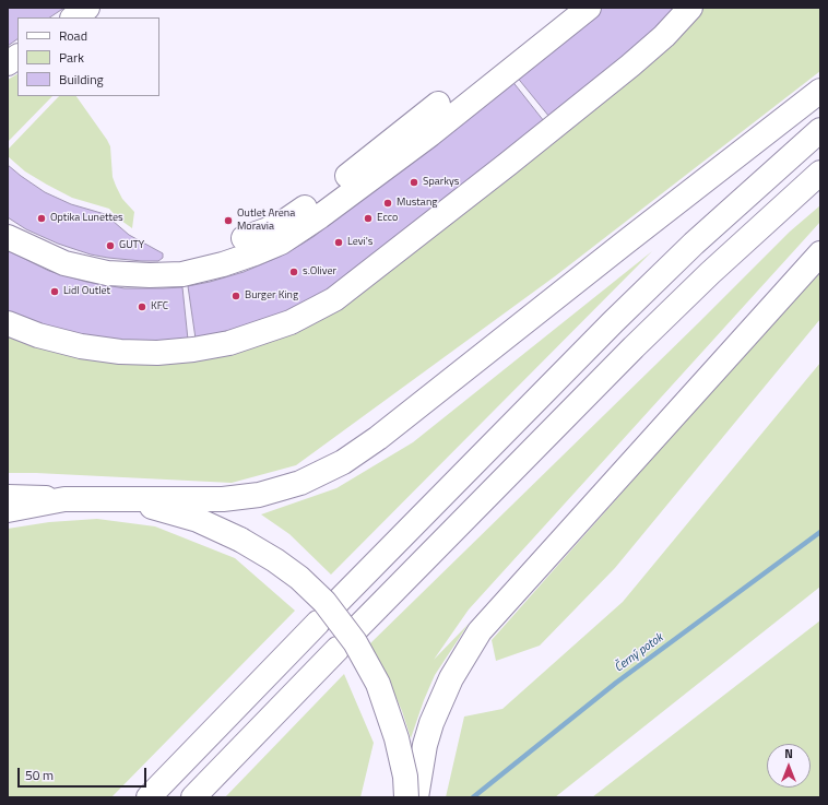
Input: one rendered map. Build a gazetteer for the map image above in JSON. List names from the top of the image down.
{
  "water": ["Černý potok"],
  "places": [
    "Sparkys",
    "Mustang",
    "Optika Lunettes",
    "Ecco",
    "Outlet Arena Moravia",
    "Levi's",
    "GUTY",
    "s.Oliver",
    "Lidl Outlet",
    "Burger King",
    "KFC"
  ],
  "legend": ["Road", "Park", "Building"],
  "scale_bar": "50 m",
  "north": "top"
}
